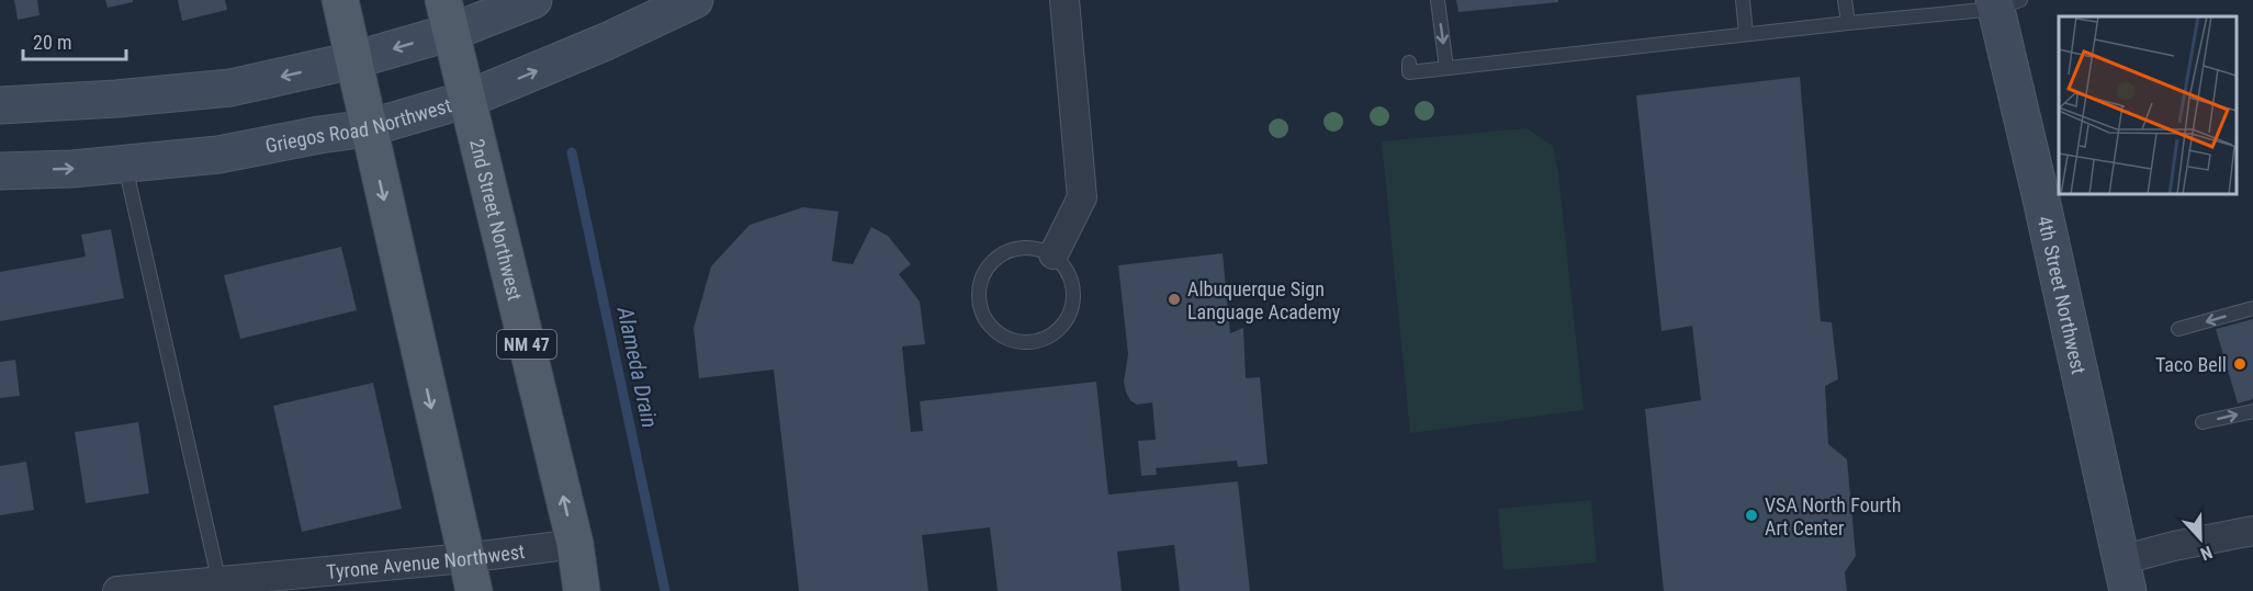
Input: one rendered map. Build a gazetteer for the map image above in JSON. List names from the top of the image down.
{
  "streets": {
    "main road": [
      "Griegos Road Northwest",
      "2nd Street Northwest",
      "4th Street Northwest",
      "NM 47"
    ],
    "street": ["Tyrone Avenue Northwest"]
  },
  "crossings": [
    ["Griegos Road Northwest", "2nd Street Northwest"],
    ["2nd Street Northwest", "Tyrone Avenue Northwest"]
  ],
  "water": ["Alameda Drain"],
  "places": ["Albuquerque Sign Language Academy", "Taco Bell", "VSA North Fourth Art Center"],
  "scale_bar": "20 m",
  "north": "bottom"
}
